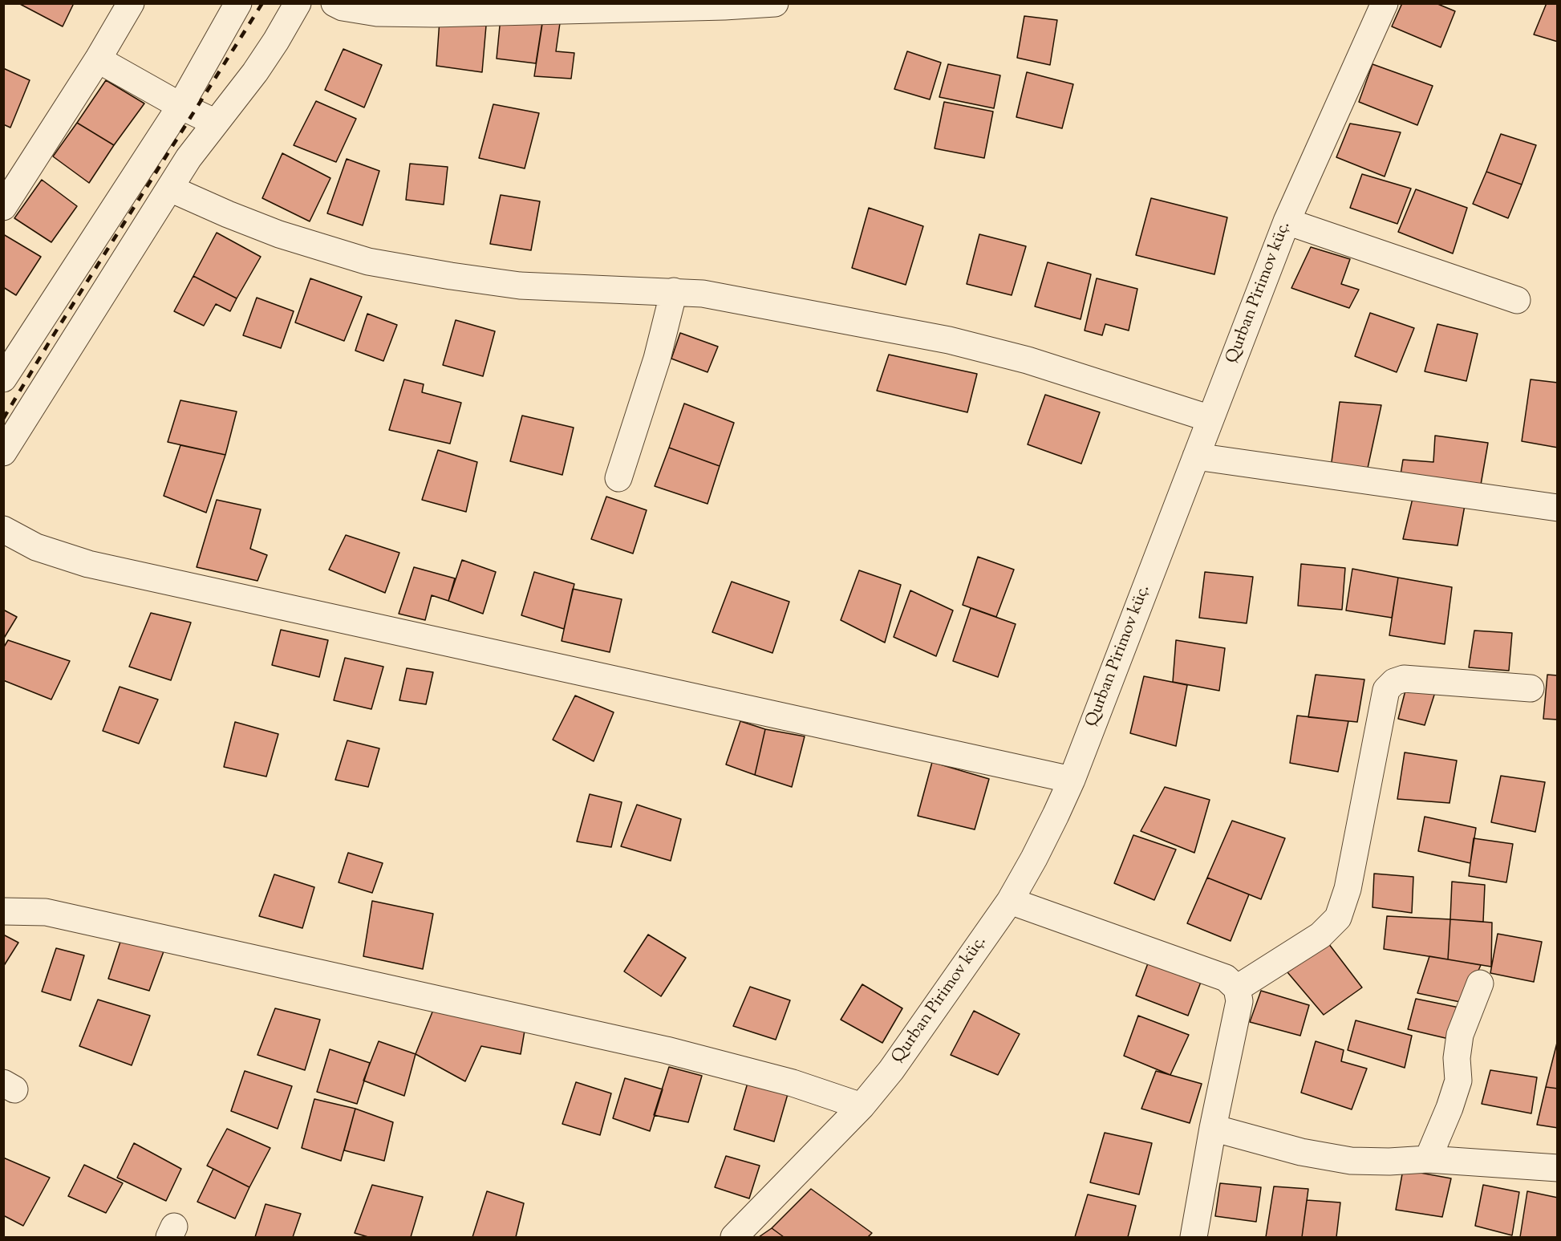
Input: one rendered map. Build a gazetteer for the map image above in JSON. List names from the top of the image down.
{
  "streets": {
    "street": ["Qurban Pirimov küç."]
  }
}
